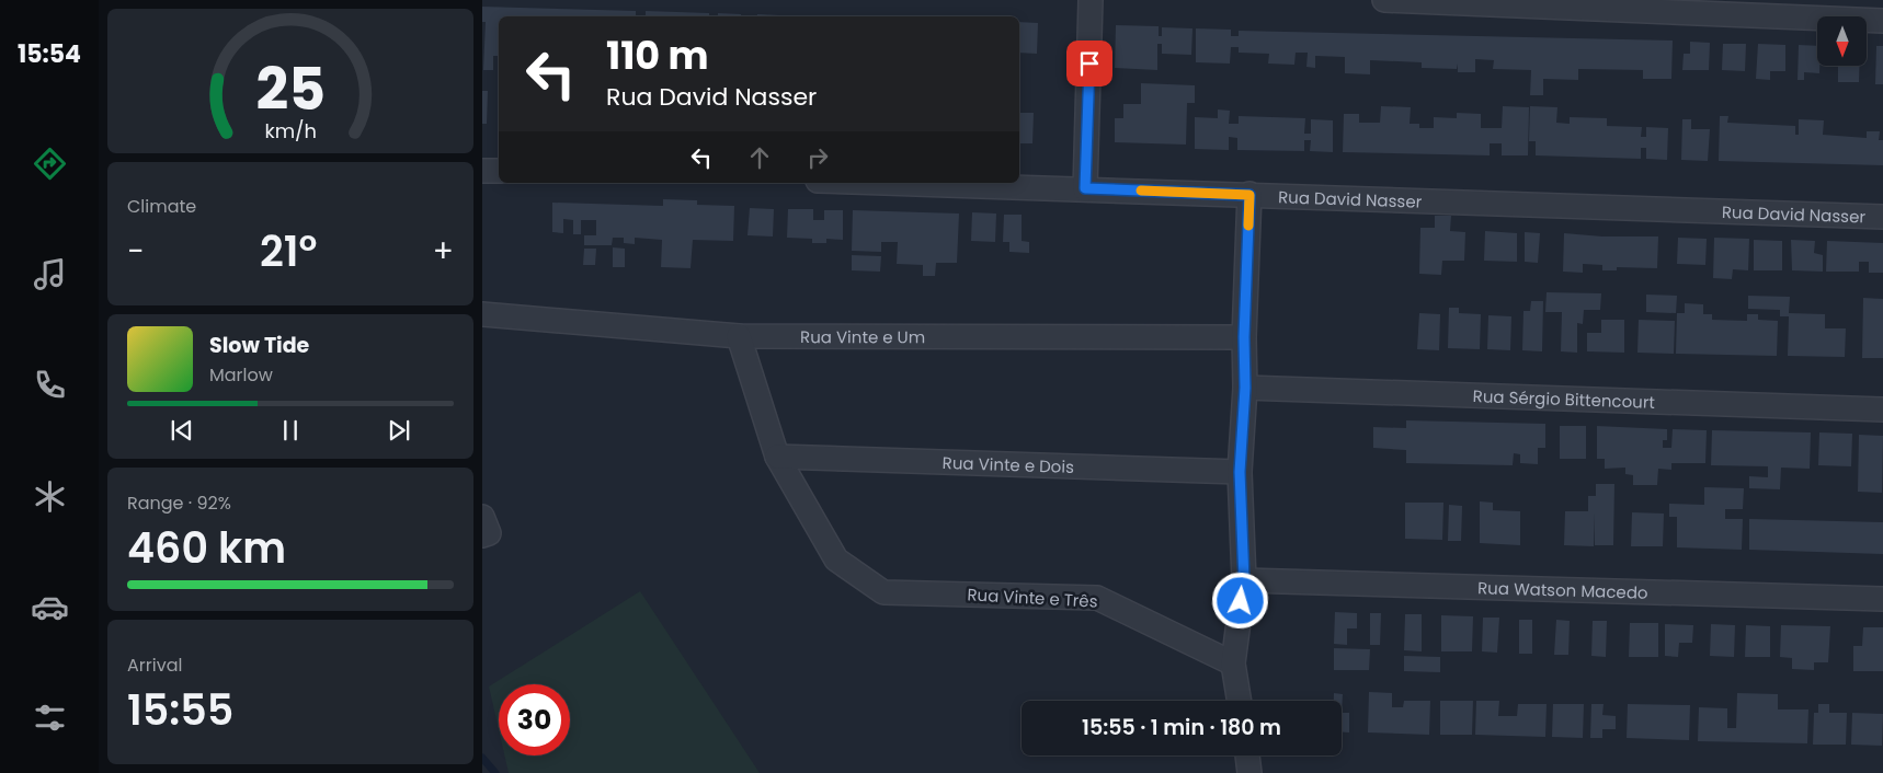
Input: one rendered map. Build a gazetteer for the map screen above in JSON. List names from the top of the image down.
{
  "streets": {
    "street": [
      "Rua David Nasser",
      "Rua Vinte e Um",
      "Rua Sérgio Bittencourt",
      "Rua Vinte e Dois",
      "Rua Watson Macedo",
      "Rua Vinte e Três"
    ]
  },
  "crossings": [
    ["Rua Vinte e Dois", "Rua Vinte e Três"]
  ],
  "north": "bottom",
  "page": {
    "tabs": "15:54",
    "turn": ["110 m", "Rua David Nasser"],
    "tile": [
      "Climate",
      ["Range · 92%", "460 km"],
      ["Arrival", "15:55"]
    ],
    "heat": ["−", "21°", "+"],
    "song": ["Slow Tide", "Marlow"],
    "limit": "30",
    "trip": "15:55 · 1 min · 180 m",
    "gauge": ["25", "km/h"]
  }
}
